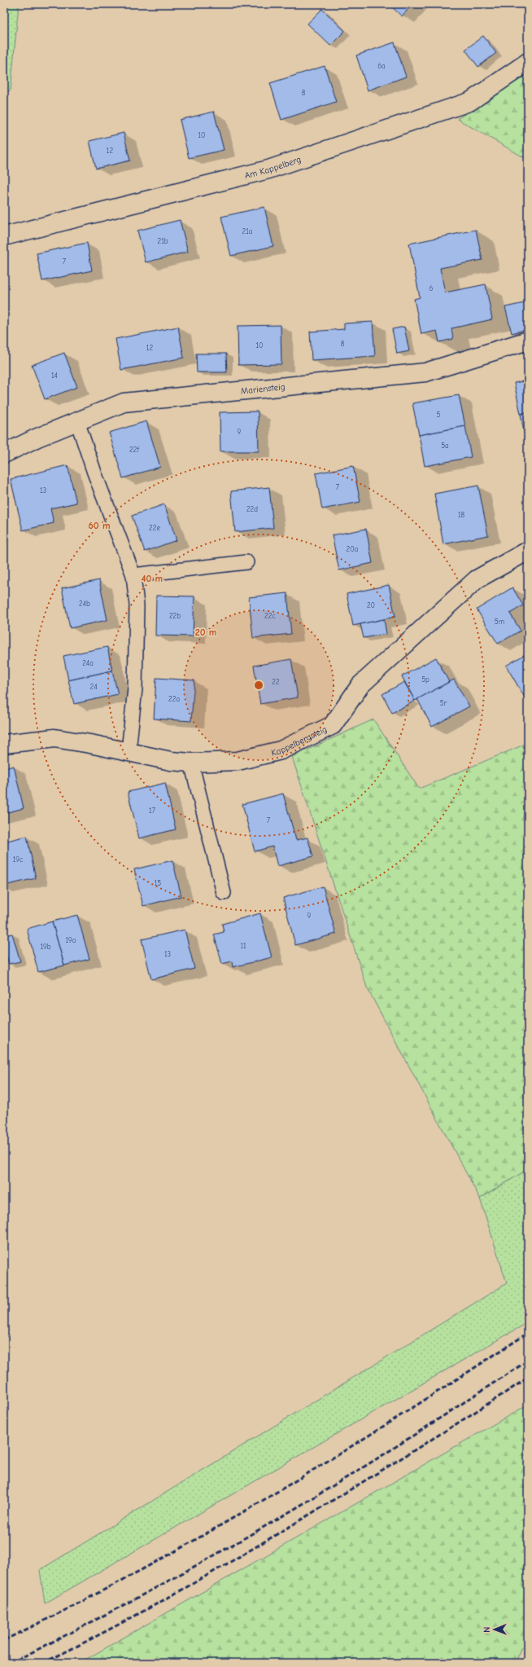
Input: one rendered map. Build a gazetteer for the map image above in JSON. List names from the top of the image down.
{
  "streets": {
    "street": ["Am Kappelberg", "Mariensteig", "Kappelbergsteig"]
  },
  "house_numbers": [
    "6a",
    "8",
    "10",
    "12",
    "21a",
    "21b",
    "7",
    "6",
    "8",
    "10",
    "12",
    "14",
    "5",
    "9",
    "5a",
    "22f",
    "7",
    "13",
    "22d",
    "18",
    "22e",
    "20a",
    "24b",
    "20",
    "22b",
    "22c",
    "5m",
    "24a",
    "5p",
    "22",
    "24",
    "22a",
    "5r",
    "17",
    "7",
    "19c",
    "15",
    "9",
    "19a",
    "11",
    "19b",
    "13"
  ],
  "north": "left",
  "rings": ["60 m", "40 m", "20 m"]
}
